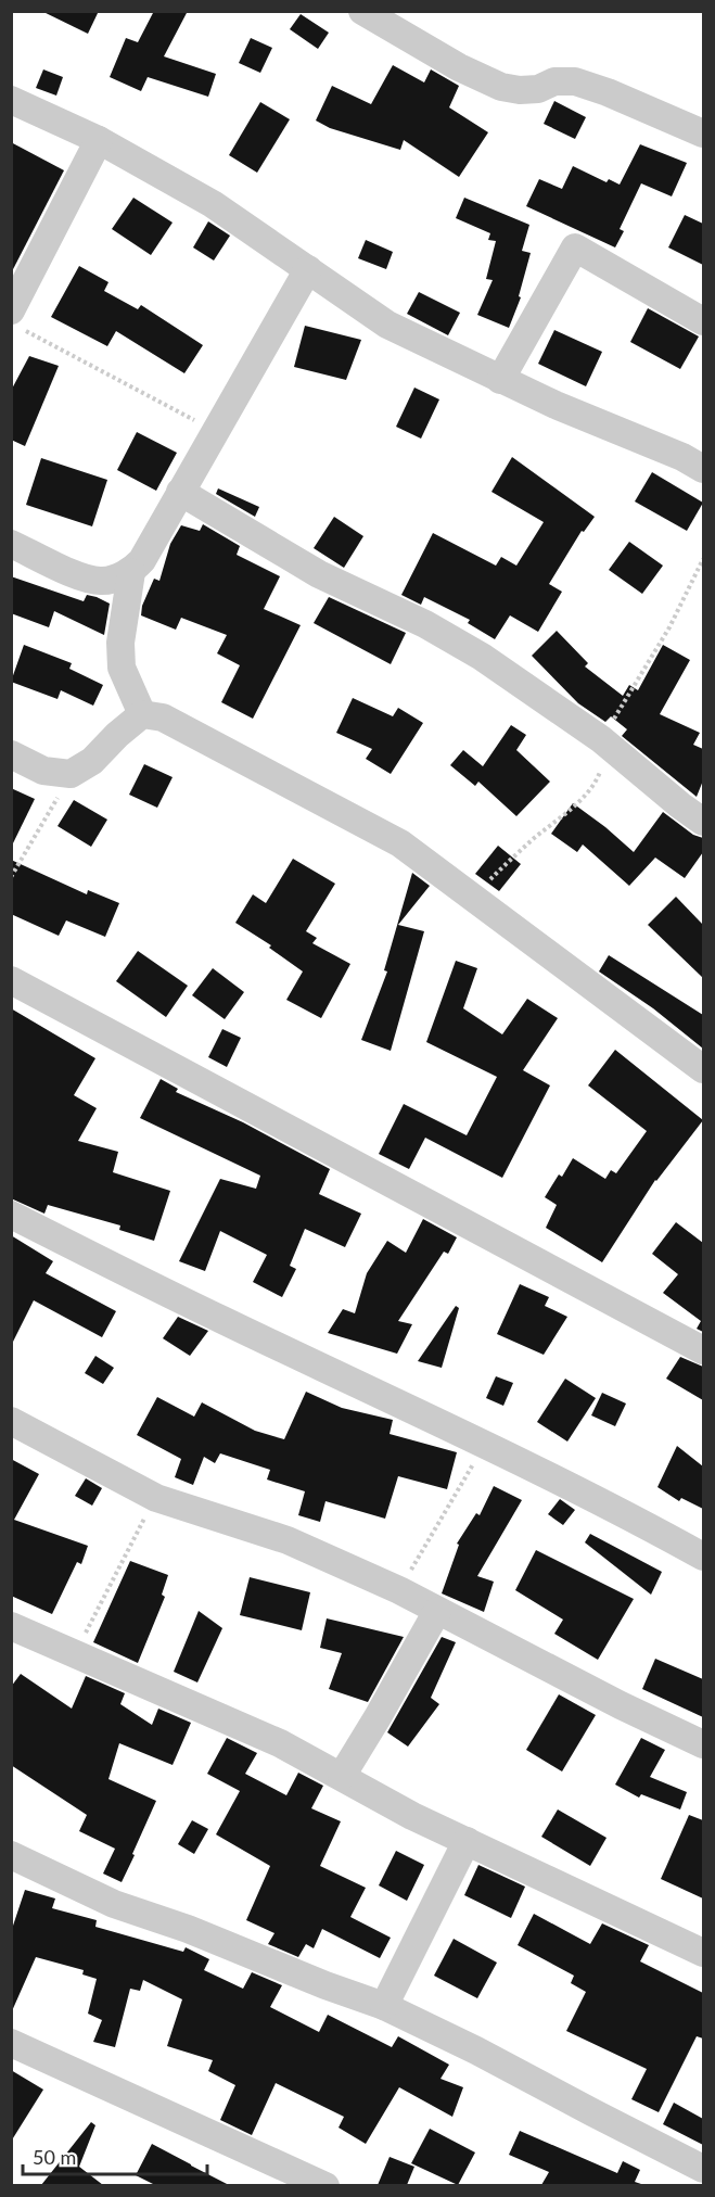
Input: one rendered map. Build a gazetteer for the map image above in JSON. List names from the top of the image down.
{
  "scale_bar": "50 m"
}
